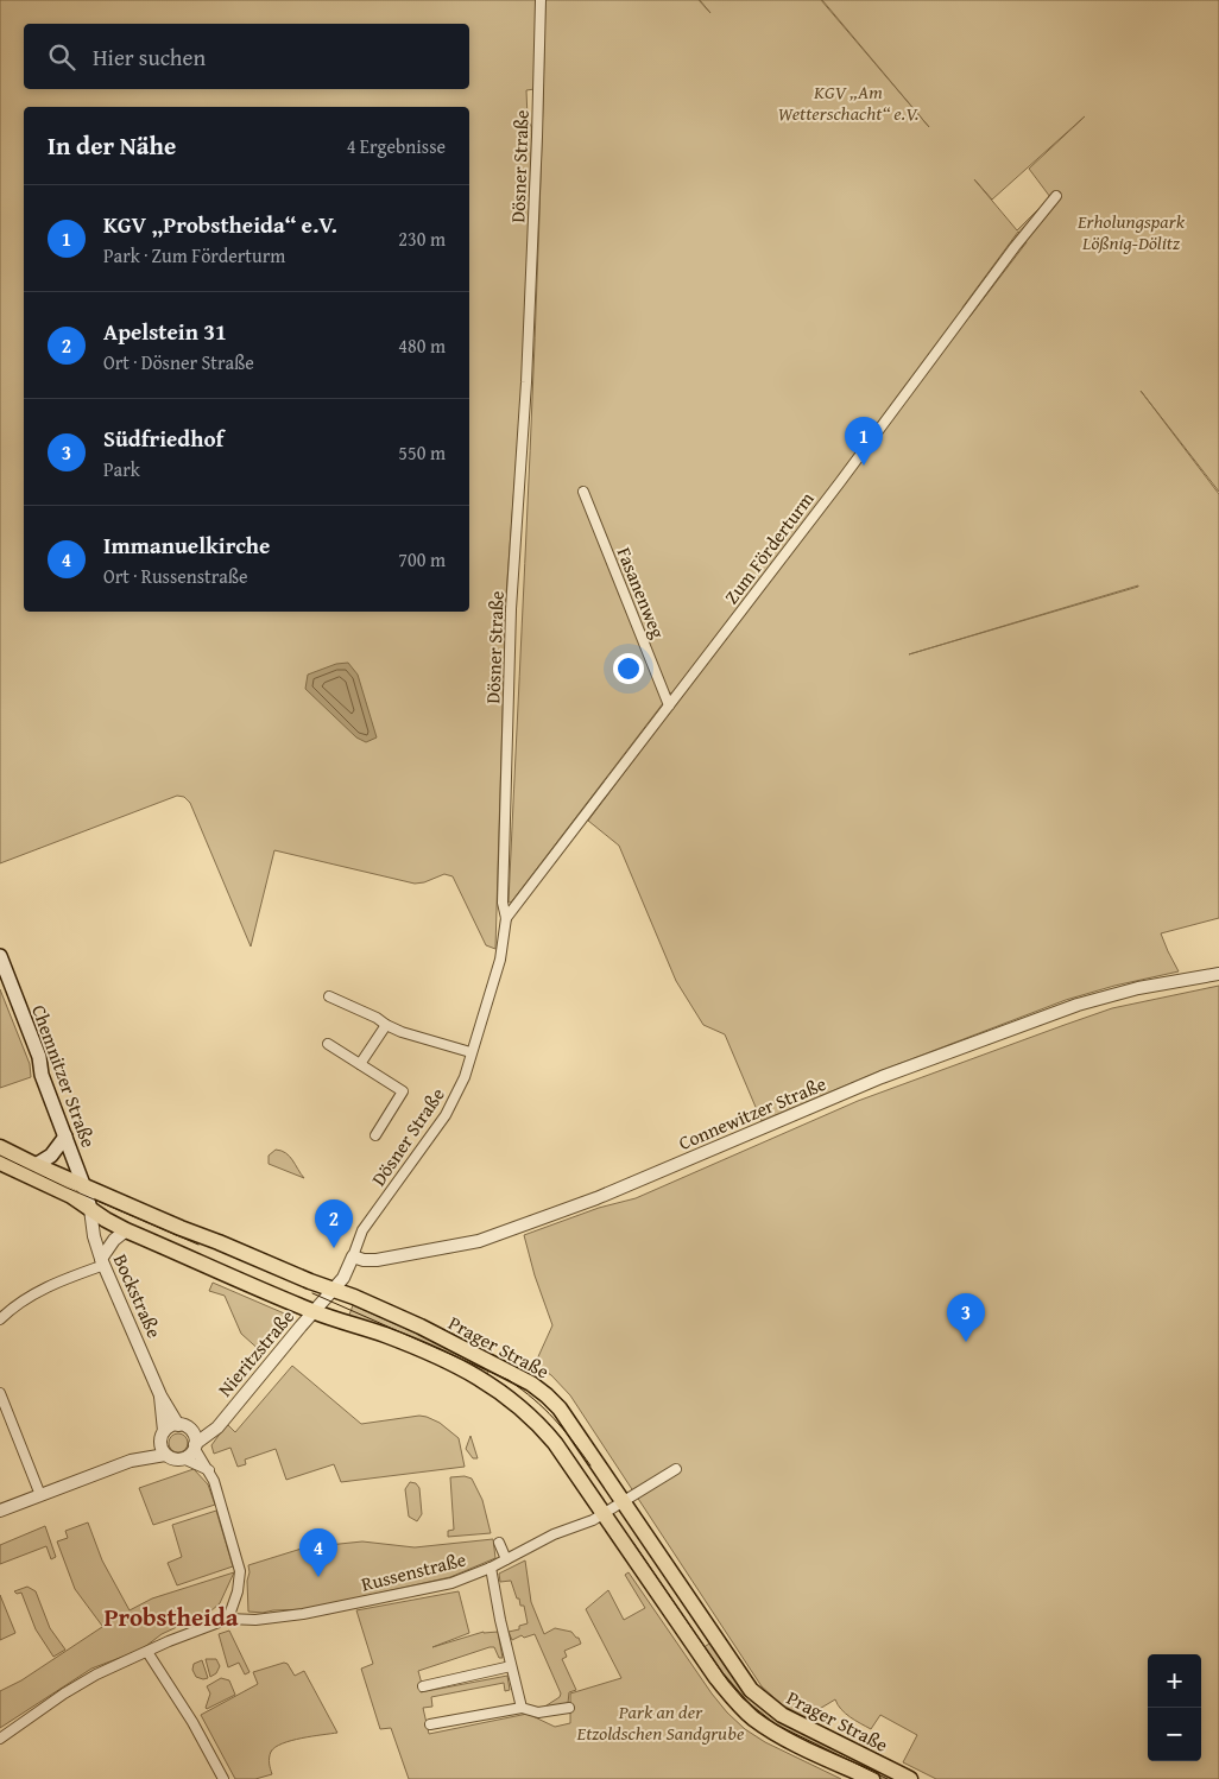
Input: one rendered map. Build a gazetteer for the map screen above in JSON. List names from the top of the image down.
{
  "streets": {
    "main road": ["Chemnitzer Straße", "Prager Straße"],
    "street": [
      "Dösner Straße",
      "Zum Förderturm",
      "Fasanenweg",
      "Connewitzer Straße",
      "Bockstraße",
      "Nieritzstraße",
      "Russenstraße"
    ]
  },
  "crossings": [
    ["Dösner Straße", "Zum Förderturm"],
    ["Dösner Straße", "Connewitzer Straße"],
    ["Zum Förderturm", "Fasanenweg"],
    ["Chemnitzer Straße", "Bockstraße"],
    ["Chemnitzer Straße", "Prager Straße"],
    ["Bockstraße", "Prager Straße"],
    ["Bockstraße", "Nieritzstraße"],
    ["Prager Straße", "Nieritzstraße"],
    ["Prager Straße", "Russenstraße"]
  ],
  "districts": ["Probstheida"],
  "parks": ["KGV „Am Wetterschacht“ e.V.", "Erholungspark Lößnig-Dölitz", "Park an der Etzoldschen Sandgrube"],
  "page": {
    "search": "Hier suchen",
    "heading": ["In der Nähe", "4 Ergebnisse"],
    "list": [
      {
        "mark": "1",
        "name": "KGV „Probstheida“ e.V.",
        "note": "Park · Zum Förderturm",
        "value": "230 m"
      },
      {
        "mark": "2",
        "name": "Apelstein 31",
        "note": "Ort · Dösner Straße",
        "value": "480 m"
      },
      {
        "mark": "3",
        "name": "Südfriedhof",
        "note": "Park",
        "value": "550 m"
      },
      {
        "mark": "4",
        "name": "Immanuelkirche",
        "note": "Ort · Russenstraße",
        "value": "700 m"
      }
    ],
    "pins": [
      "1",
      "2",
      "3",
      "4"
    ],
    "map_buttons": ["+", "−"]
  }
}
